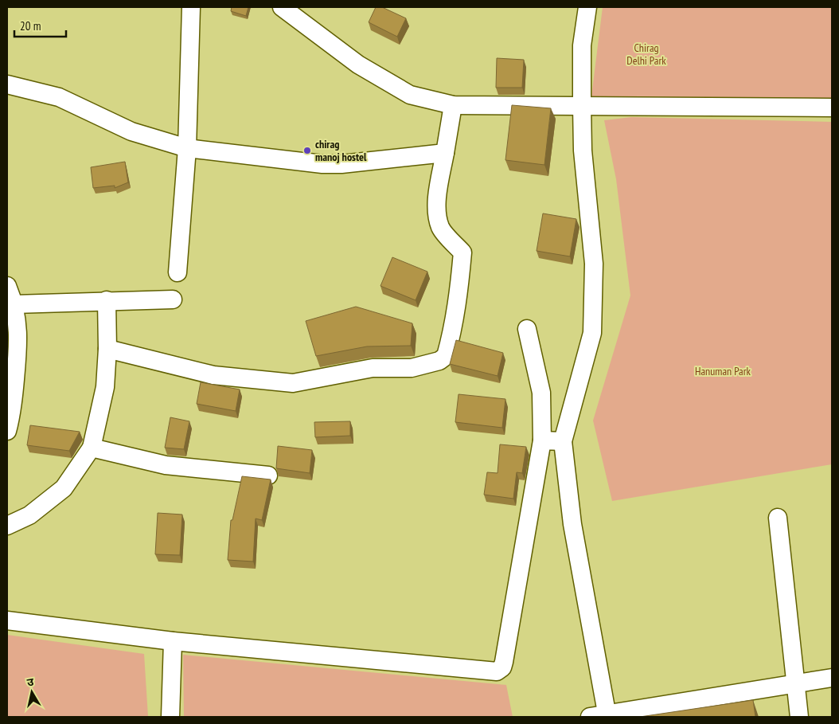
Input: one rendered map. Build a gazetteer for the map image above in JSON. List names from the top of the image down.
{
  "parks": ["Chirag Delhi Park", "Hanuman Park"],
  "places": ["chirag manoj hostel"],
  "scale_bar": "20 m",
  "north": "top"
}
